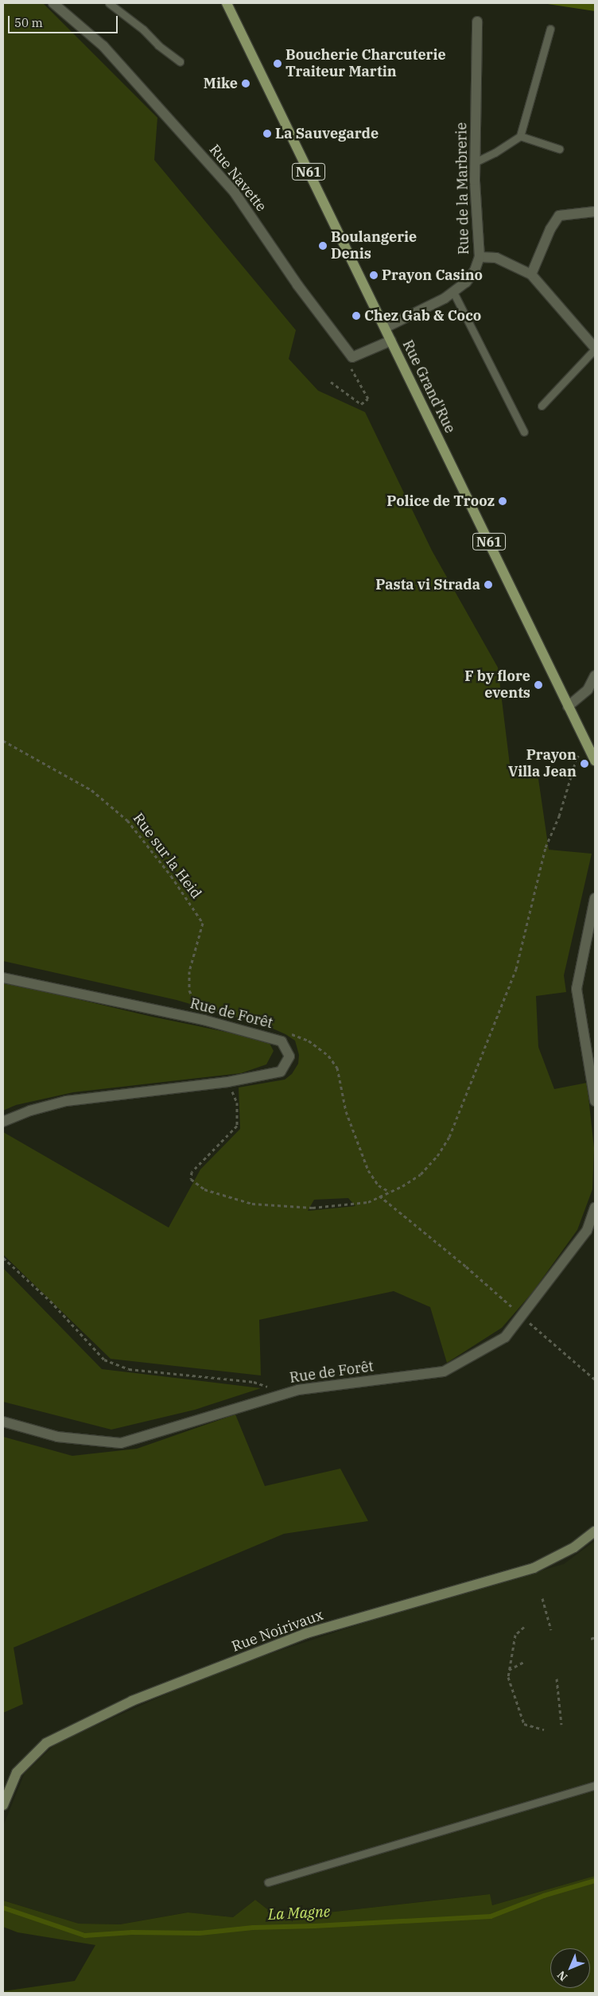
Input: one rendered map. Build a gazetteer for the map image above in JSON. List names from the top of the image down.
{
  "streets": {
    "main road": ["N61", "Rue Grand'Rue", "Rue Noirivaux"],
    "street": ["Rue Navette", "Rue de la Marbrerie", "Rue de Forêt"],
    "path": ["Rue sur la Heid"]
  },
  "crossings": [
    ["Rue de la Marbrerie", "Rue Grand'Rue"],
    ["Rue sur la Heid", "Rue de Forêt"]
  ],
  "water": ["La Magne"],
  "places": [
    "Boucherie Charcuterie Traiteur Martin",
    "Mike",
    "La Sauvegarde",
    "Boulangerie Denis",
    "Prayon Casino",
    "Chez Gab & Coco",
    "Police de Trooz",
    "Pasta vi Strada",
    "F by flore events",
    "Prayon Villa Jean"
  ],
  "scale_bar": "50 m",
  "north": "bottom left"
}
